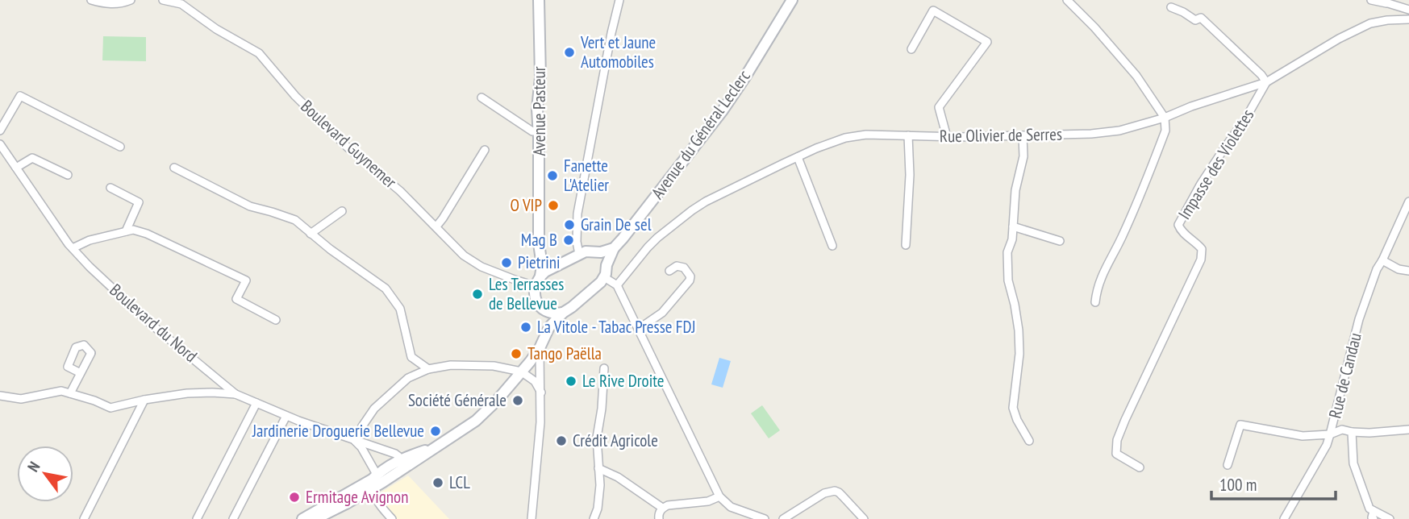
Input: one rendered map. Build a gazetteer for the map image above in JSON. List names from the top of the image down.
{
  "streets": {
    "main road": ["Avenue Pasteur", "Avenue du Général Leclerc"],
    "street": [
      "Rue Olivier de Serres",
      "Boulevard Guynemer",
      "Impasse des Violettes",
      "Boulevard du Nord",
      "Rue de Candau"
    ]
  },
  "crossings": [
    ["Rue Olivier de Serres", "Impasse des Violettes"]
  ],
  "places": [
    "Vert et Jaune Automobiles",
    "Fanette L'Atelier",
    "O VIP",
    "Grain De sel",
    "Mag B",
    "Pietrini",
    "Les Terrasses de Bellevue",
    "La Vitole - Tabac Presse FDJ",
    "Tango Paëlla",
    "Le Rive Droite",
    "Société Générale",
    "Jardinerie Droguerie Bellevue",
    "Crédit Agricole",
    "LCL",
    "Ermitage Avignon"
  ],
  "scale_bar": "100 m",
  "north": "top left"
}
